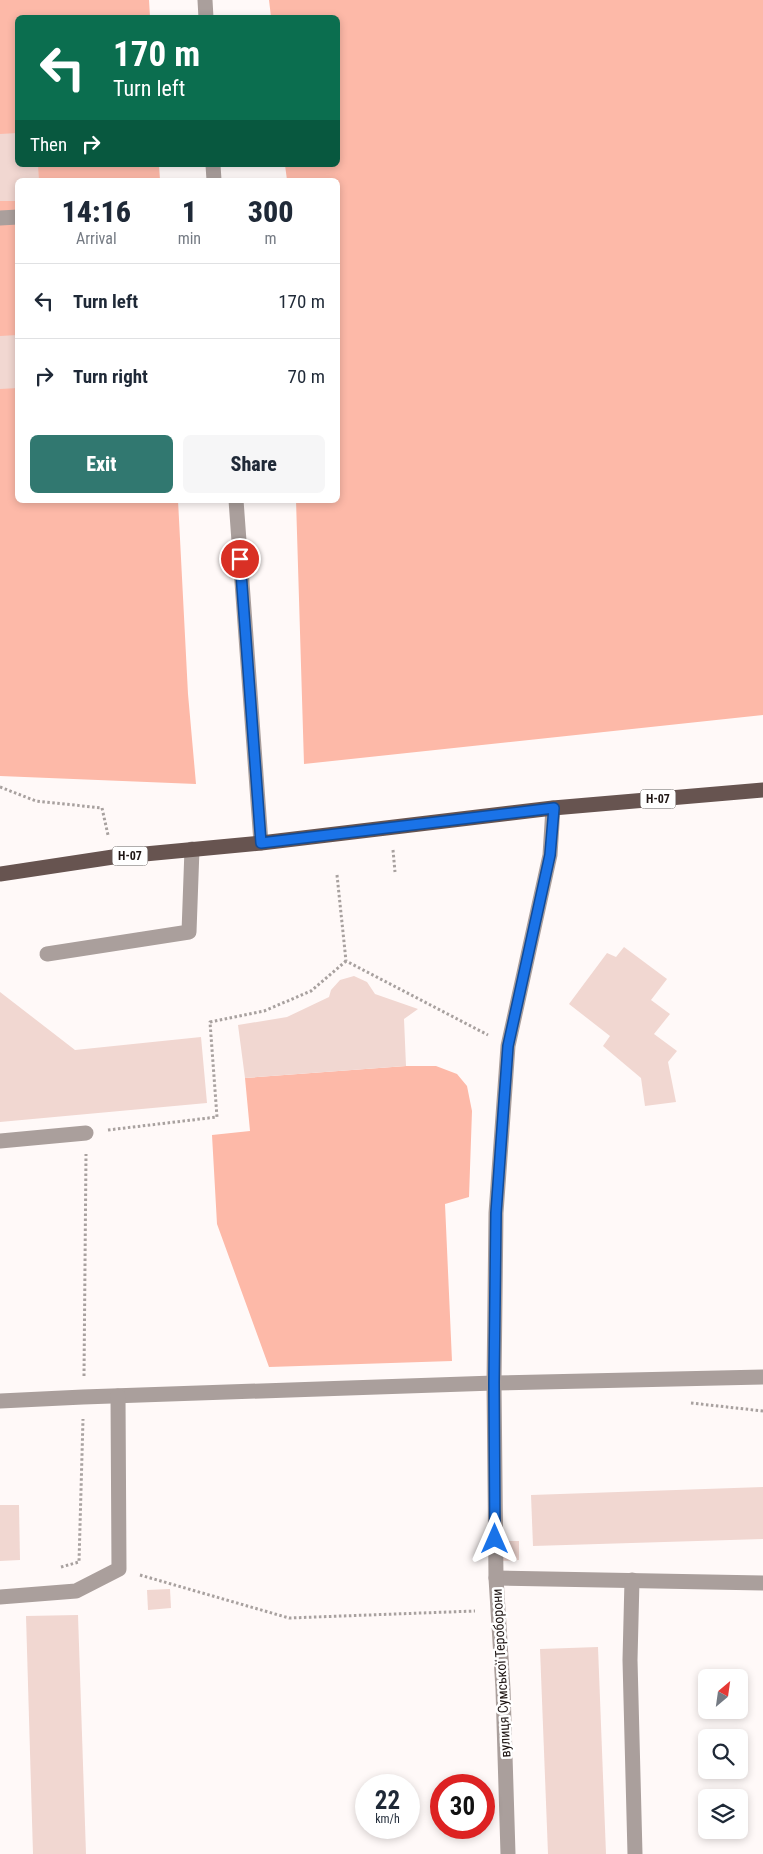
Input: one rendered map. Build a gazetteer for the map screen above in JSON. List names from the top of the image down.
{
  "streets": {
    "main road": ["Н-07"],
    "street": ["вулиця Сумської Тероборони"]
  },
  "crossings": [
    ["Н-07", "вулиця Сумської Тероборони"]
  ],
  "north": "top right",
  "page": {
    "turn": ["170 m", "Turn left"],
    "then": "Then",
    "eta": [
      "14:16",
      "Arrival",
      "1",
      "min",
      "300",
      "m"
    ],
    "list": [
      {
        "name": "Turn left",
        "value": "170 m"
      },
      {
        "name": "Turn right",
        "value": "70 m"
      }
    ],
    "buttons": ["Exit", "Share"],
    "speed": "22 km/h",
    "limit": "30"
  }
}
